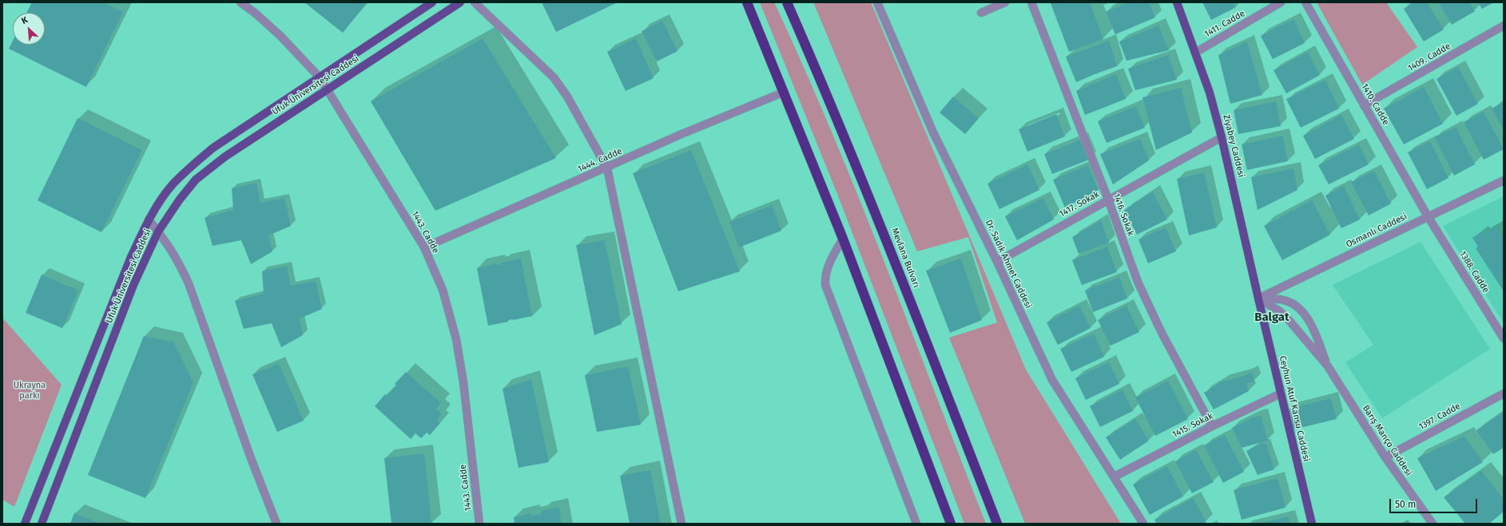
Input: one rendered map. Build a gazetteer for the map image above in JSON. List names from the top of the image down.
{
  "streets": {
    "highway": ["Mevlana Bulvarı"],
    "main road": ["Ufuk Üniversitesi Caddesi", "Ziyabey Caddesi", "Ceyhun Atuf Kansu Caddesi"],
    "street": [
      "1411. Cadde",
      "1409. Cadde",
      "1410. Cadde",
      "1444. Cadde",
      "1417. Sokak",
      "1416. Sokak",
      "Osmanlı Caddesi",
      "1443. Cadde",
      "Dr. Sadık Ahmet Caddesi",
      "1388. Cadde",
      "1397. Cadde",
      "1415. Sokak",
      "Barış Manço Caddesi"
    ]
  },
  "crossings": [
    ["1411. Cadde", "Ziyabey Caddesi"],
    ["1409. Cadde", "1410. Cadde"],
    ["Ufuk Üniversitesi Caddesi", "1443. Cadde"],
    ["1410. Cadde", "Osmanlı Caddesi"],
    ["1410. Cadde", "1388. Cadde"],
    ["Ziyabey Caddesi", "1417. Sokak"],
    ["Ziyabey Caddesi", "Osmanlı Caddesi"],
    ["Ziyabey Caddesi", "Ceyhun Atuf Kansu Caddesi"],
    ["Ziyabey Caddesi", "Barış Manço Caddesi"],
    ["1444. Cadde", "1443. Cadde"],
    ["1417. Sokak", "1416. Sokak"],
    ["1417. Sokak", "Dr. Sadık Ahmet Caddesi"],
    ["1416. Sokak", "1415. Sokak"],
    ["Osmanlı Caddesi", "1388. Cadde"],
    ["Osmanlı Caddesi", "Ceyhun Atuf Kansu Caddesi"],
    ["Osmanlı Caddesi", "Barış Manço Caddesi"],
    ["Dr. Sadık Ahmet Caddesi", "1415. Sokak"],
    ["Ceyhun Atuf Kansu Caddesi", "1415. Sokak"],
    ["Ceyhun Atuf Kansu Caddesi", "Barış Manço Caddesi"],
    ["1397. Cadde", "Barış Manço Caddesi"]
  ],
  "districts": ["Balgat"],
  "parks": ["Ukrayna parkı"],
  "scale_bar": "50 m",
  "north": "top left"
}
